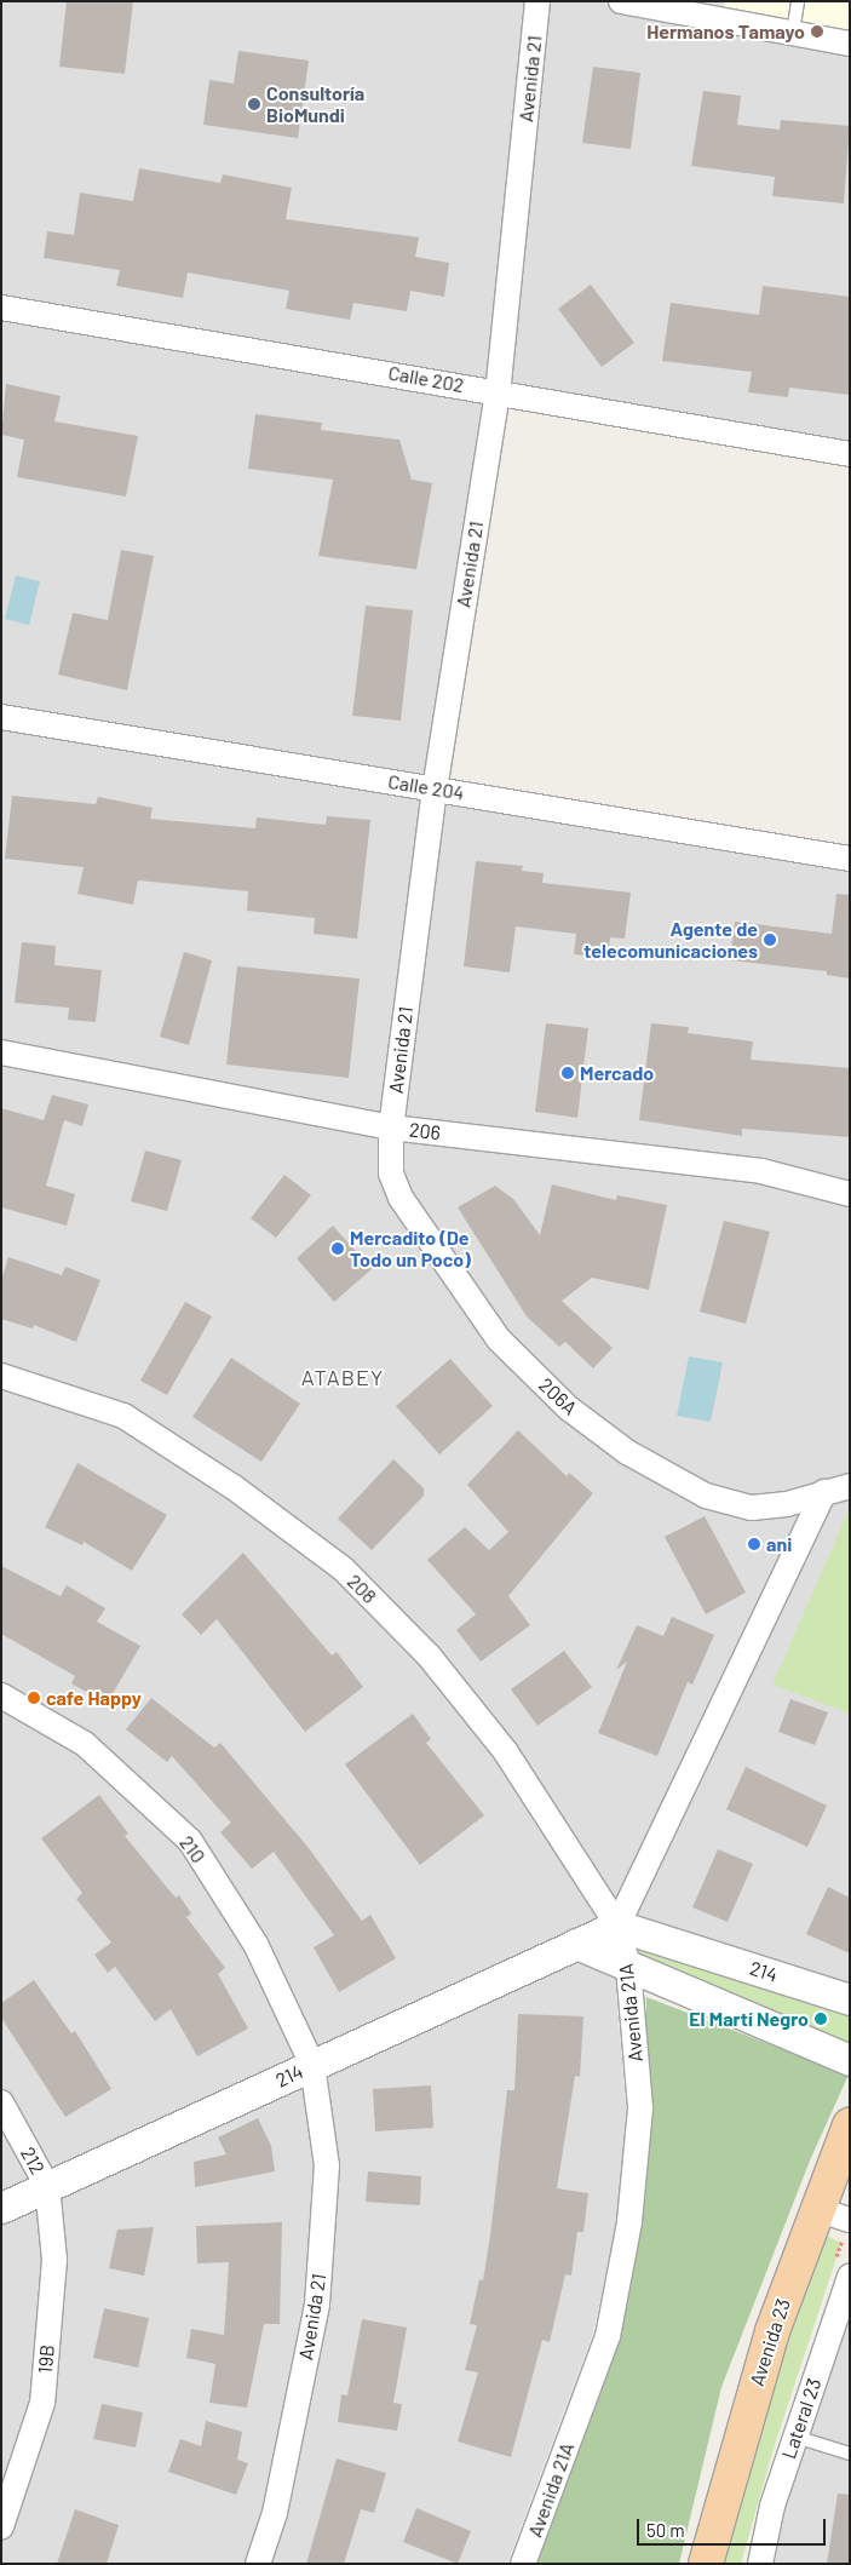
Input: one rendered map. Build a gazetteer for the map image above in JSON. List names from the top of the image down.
{
  "streets": {
    "main road": ["Avenida 23"],
    "street": [
      "Avenida 21",
      "Calle 202",
      "Calle 204",
      "206",
      "206A",
      "208",
      "210",
      "214",
      "Avenida 21A",
      "212",
      "19B",
      "Lateral 23"
    ]
  },
  "crossings": [
    ["Avenida 21", "Calle 202"],
    ["Avenida 21", "Calle 204"],
    ["Avenida 21", "206"],
    ["Avenida 21", "206A"],
    ["Avenida 21", "210"],
    ["Avenida 21", "214"],
    ["206", "206A"],
    ["208", "214"],
    ["208", "Avenida 21A"],
    ["210", "214"],
    ["214", "Avenida 21A"],
    ["214", "212"],
    ["214", "19B"],
    ["212", "19B"]
  ],
  "districts": ["ATABEY"],
  "places": [
    "Hermanos Tamayo",
    "Consultoría BioMundi",
    "Agente de telecomunicaciones",
    "Mercado",
    "Mercadito (De Todo un Poco)",
    "ani",
    "cafe Happy",
    "El Martí Negro"
  ],
  "scale_bar": "50 m"
}
